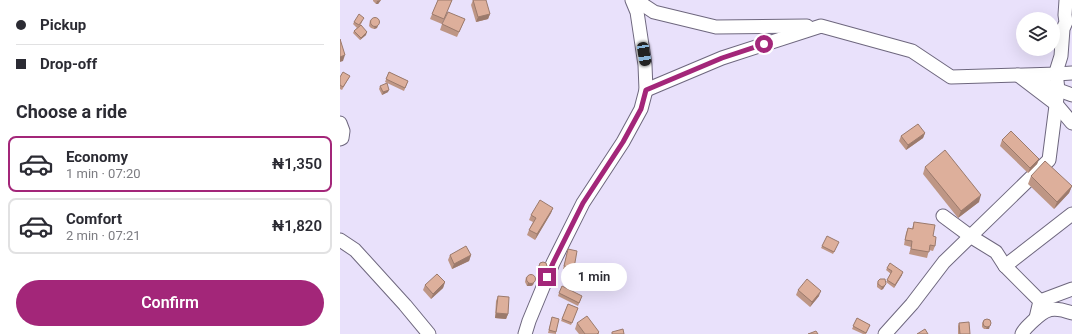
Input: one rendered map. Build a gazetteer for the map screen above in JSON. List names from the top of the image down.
{
  "page": {
    "banner": ["Pickup", "Drop-off"],
    "heading": "Choose a ride",
    "list": [
      {
        "name": "Economy",
        "note": "1 min · 07:20",
        "value": "₦1,350"
      },
      {
        "name": "Comfort",
        "note": "2 min · 07:21",
        "value": "₦1,820"
      }
    ],
    "bubble": "1 min",
    "buttons": "Confirm"
  }
}
